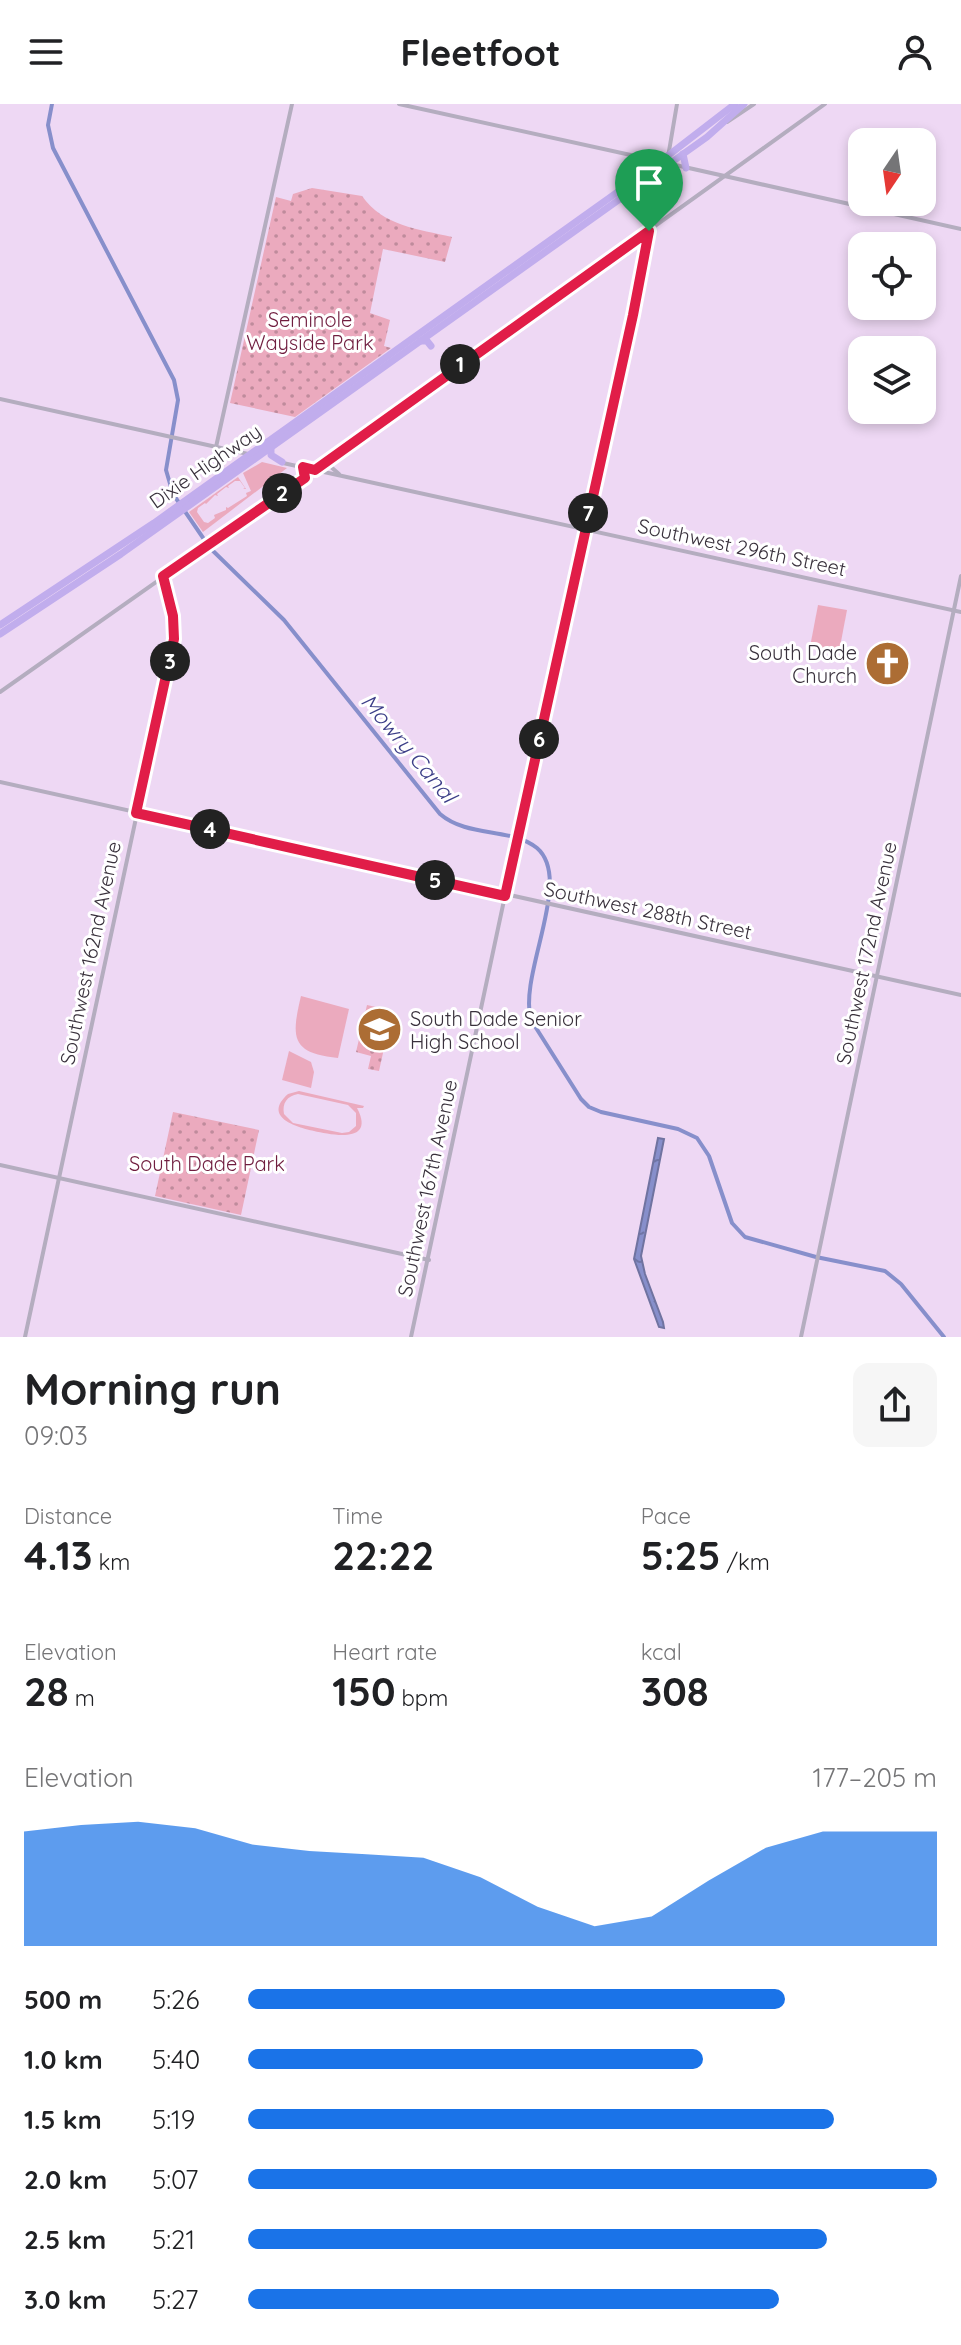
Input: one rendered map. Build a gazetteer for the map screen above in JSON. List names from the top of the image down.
{
  "streets": {
    "highway": ["Dixie Highway"],
    "street": [
      "Southwest 296th Street",
      "Southwest 288th Street",
      "Southwest 162nd Avenue",
      "Southwest 172nd Avenue",
      "Southwest 167th Avenue"
    ]
  },
  "crossings": [
    ["Dixie Highway", "Southwest 296th Street"],
    ["Southwest 296th Street", "Southwest 172nd Avenue"],
    ["Southwest 296th Street", "Southwest 167th Avenue"],
    ["Southwest 288th Street", "Southwest 162nd Avenue"],
    ["Southwest 288th Street", "Southwest 172nd Avenue"],
    ["Southwest 288th Street", "Southwest 167th Avenue"]
  ],
  "water": ["Mowry Canal"],
  "parks": ["Seminole Wayside Park", "South Dade Park"],
  "places": {
    "church": ["South Dade Church"],
    "school or university": ["South Dade Senior High School"]
  },
  "north": "bottom",
  "page": {
    "header": "Fleetfoot",
    "pins": [
      "1",
      "2",
      "7",
      "3",
      "6",
      "4",
      "5"
    ],
    "heading": ["Morning run", "09:03"],
    "stats": [
      ["Distance", "4.13 km"],
      ["Time", "22:22"],
      ["Pace", "5:25 /km"],
      ["Elevation", "28 m"],
      ["Heart rate", "150 bpm"],
      ["kcal", "308"]
    ],
    "chart": ["Elevation", "177–205 m"],
    "list": [
      {
        "name": "500 m",
        "note": "5:26"
      },
      {
        "name": "1.0 km",
        "note": "5:40"
      },
      {
        "name": "1.5 km",
        "note": "5:19"
      },
      {
        "name": "2.0 km",
        "note": "5:07"
      },
      {
        "name": "2.5 km",
        "note": "5:21"
      },
      {
        "name": "3.0 km",
        "note": "5:27"
      }
    ]
  }
}
